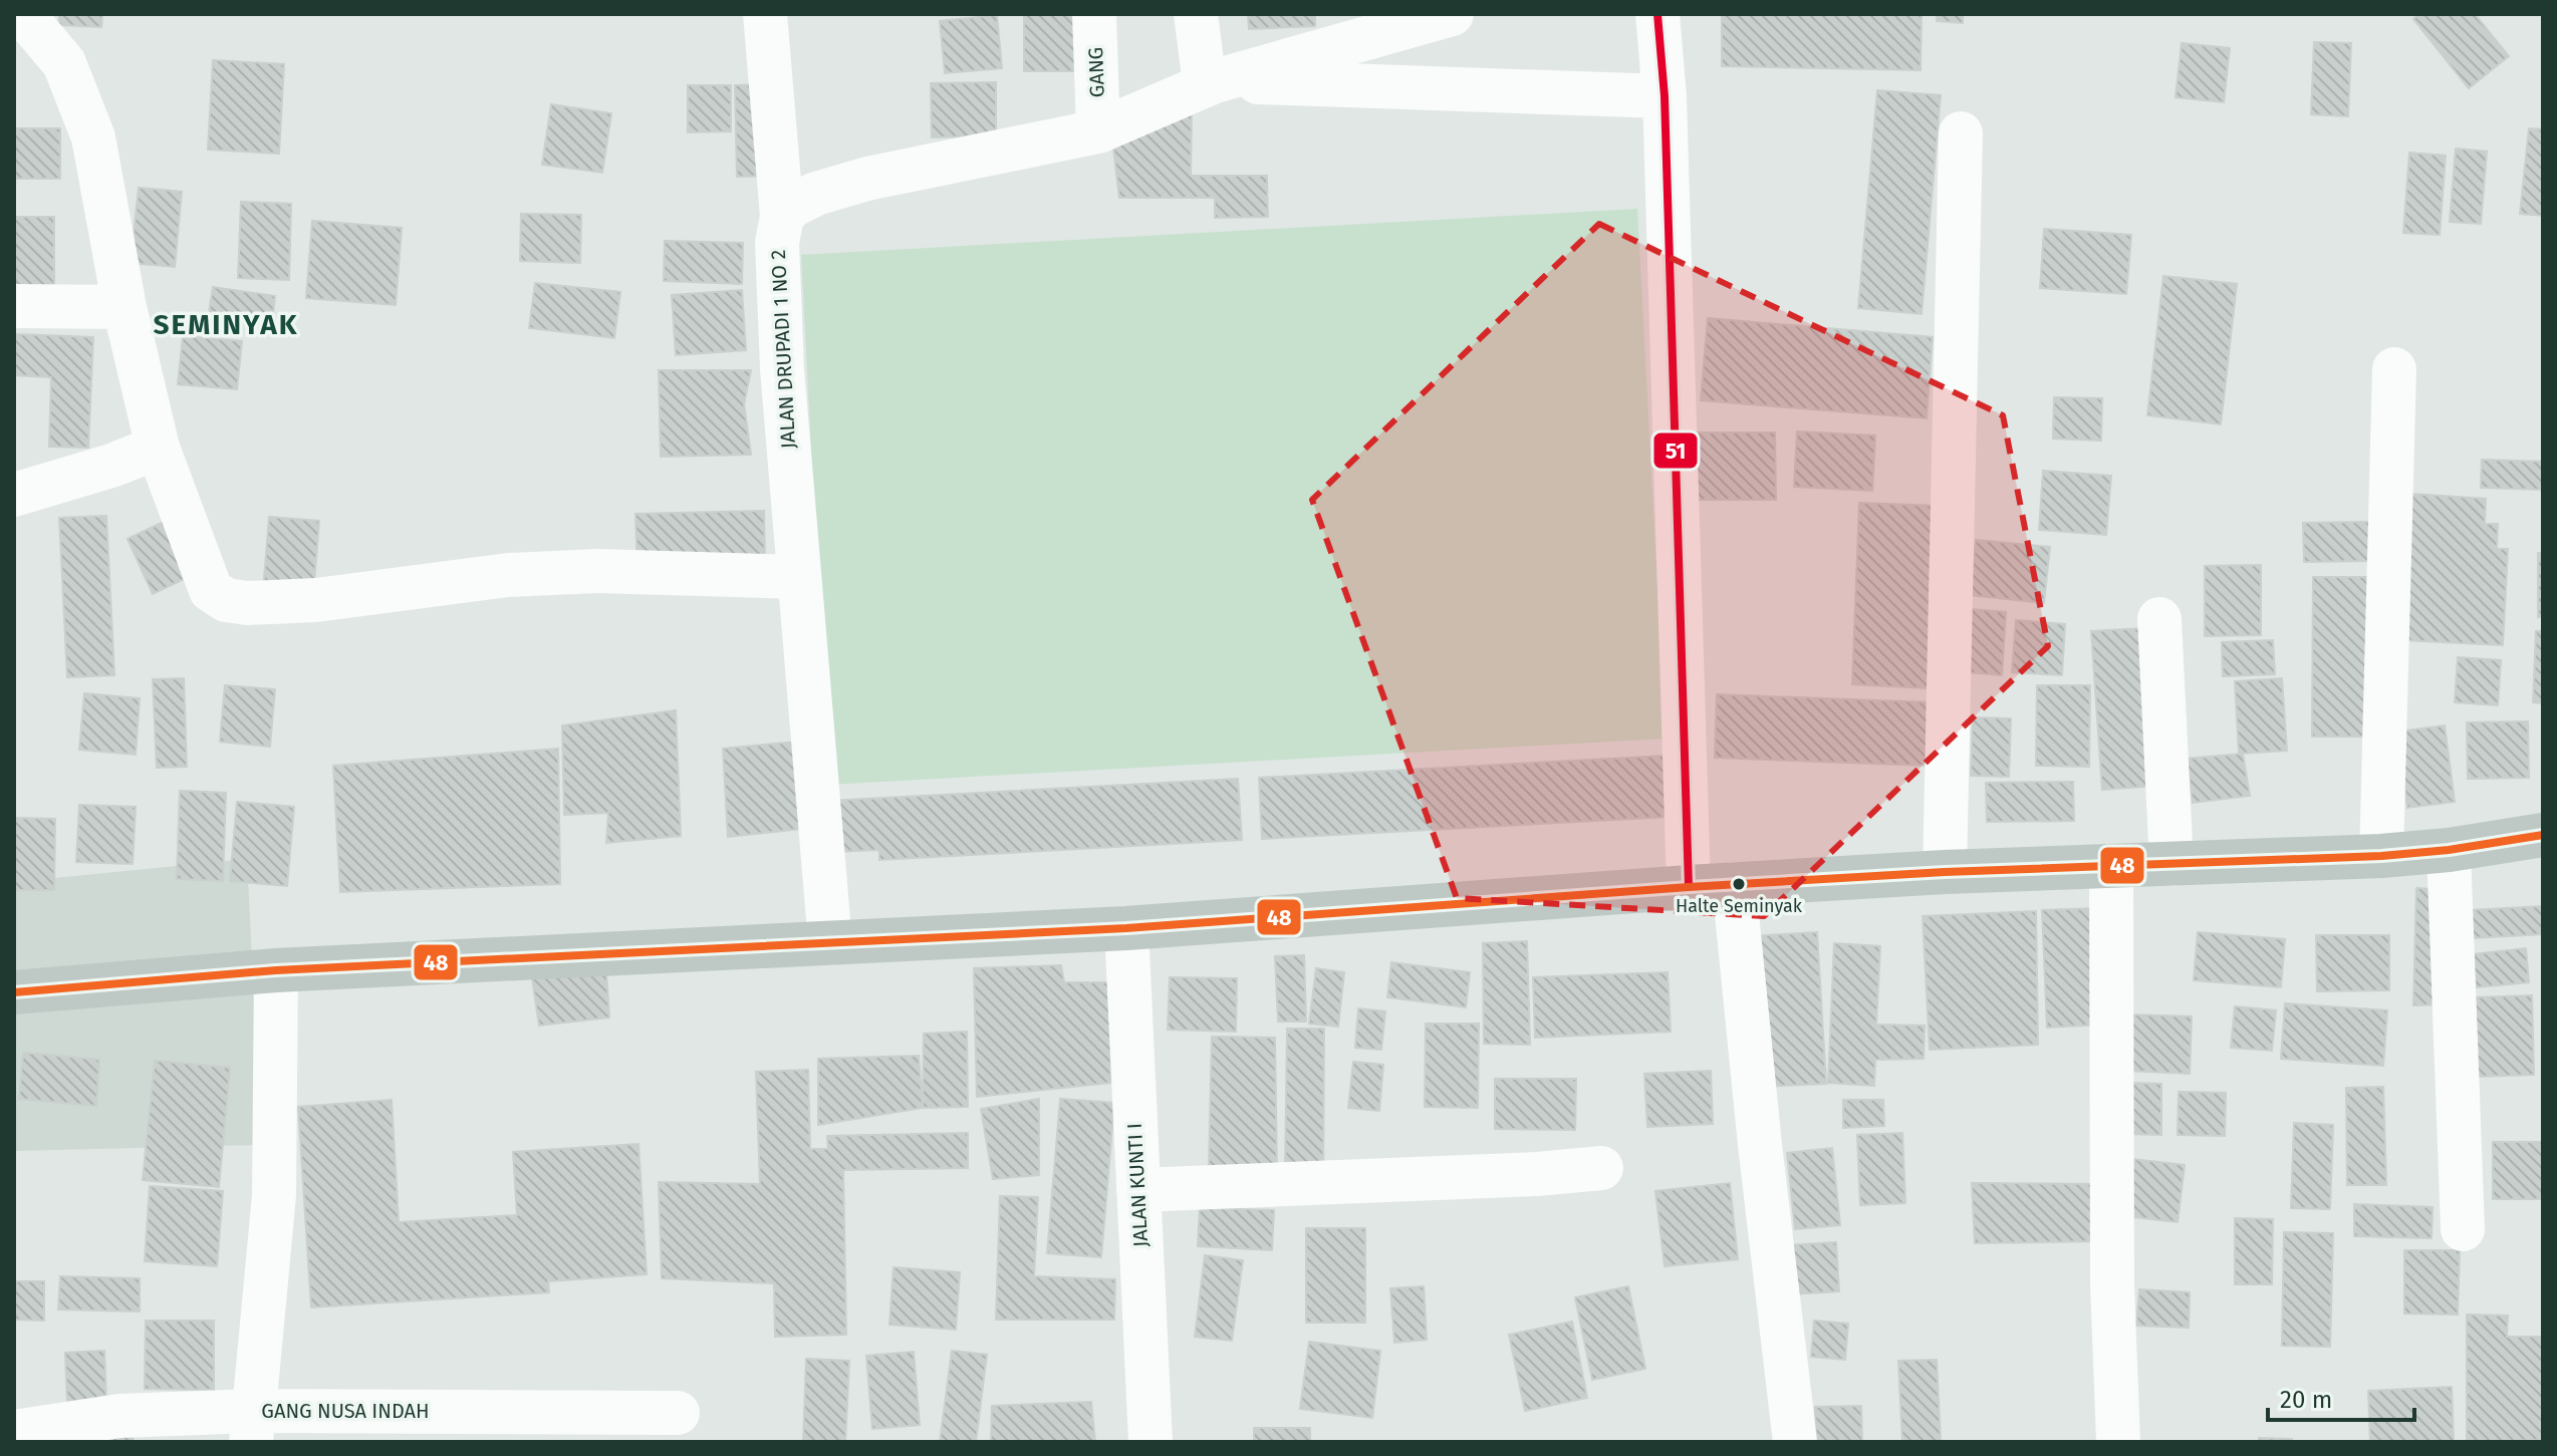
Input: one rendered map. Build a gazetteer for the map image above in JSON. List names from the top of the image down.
{
  "streets": {
    "street": [
      "GANG",
      "JALAN DRUPADI 1 NO 2",
      "JALAN KUNTI I",
      "GANG NUSA INDAH"
    ]
  },
  "districts": ["SEMINYAK"],
  "places": ["Halte Seminyak"],
  "lines": ["transit line 51", "transit line 48"],
  "scale_bar": "20 m"
}
